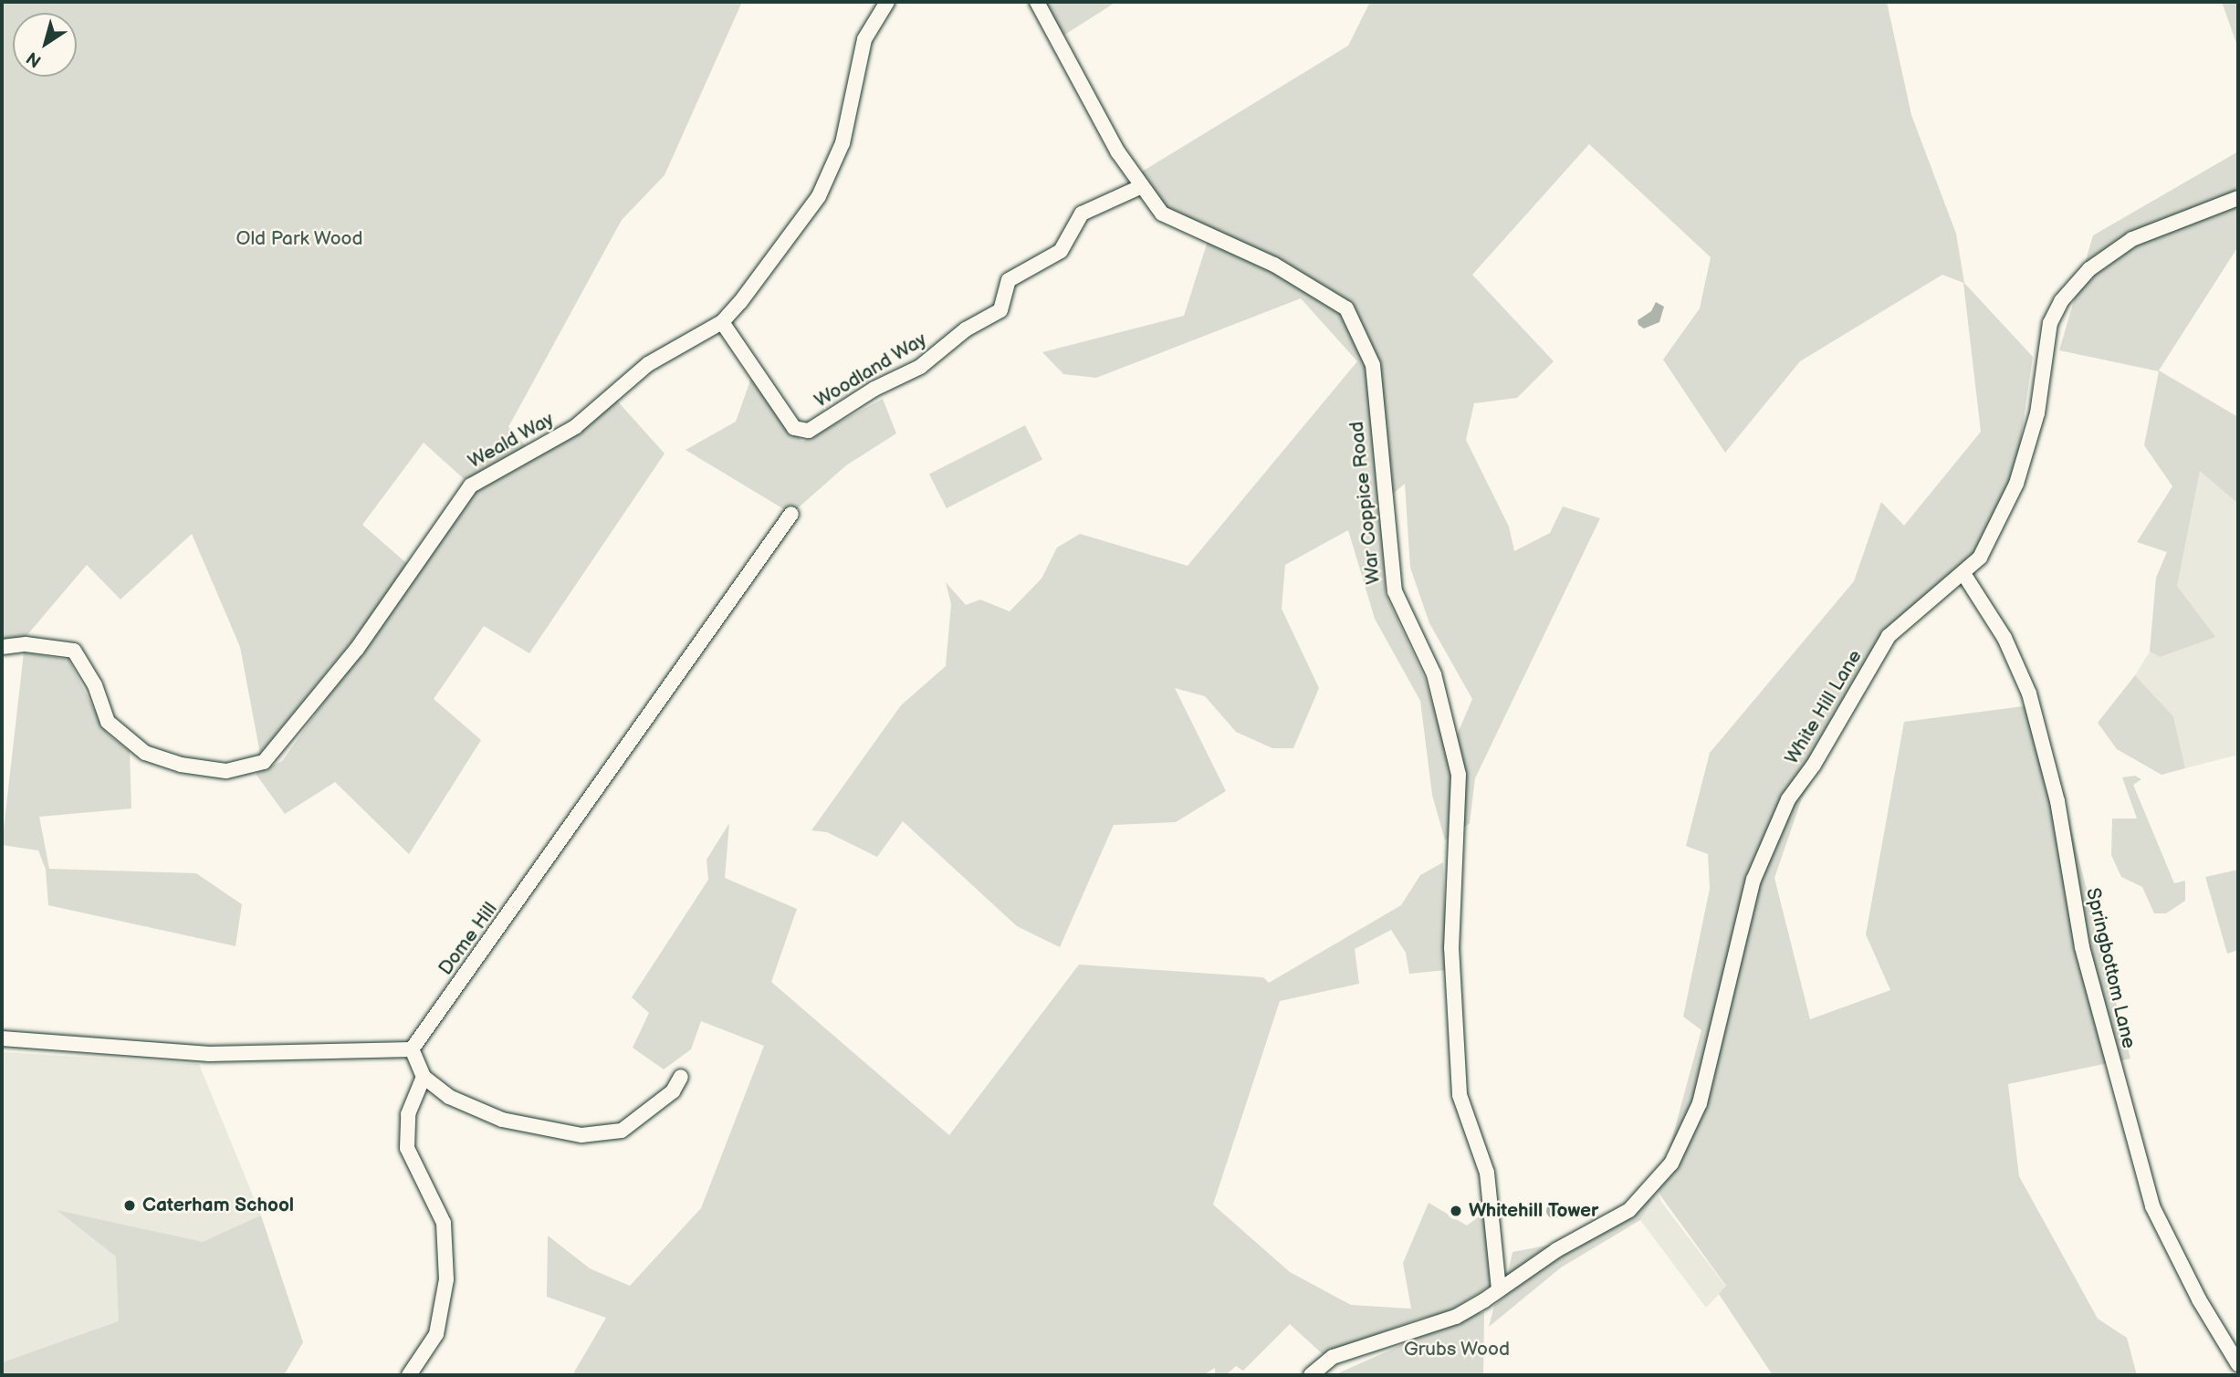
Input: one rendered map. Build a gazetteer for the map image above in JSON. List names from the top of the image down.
{
  "streets": {
    "street": [
      "Woodland Way",
      "Weald Way",
      "War Coppice Road",
      "White Hill Lane",
      "Dome Hill",
      "Springbottom Lane"
    ]
  },
  "crossings": [
    ["Woodland Way", "Weald Way"],
    ["Woodland Way", "War Coppice Road"],
    ["War Coppice Road", "White Hill Lane"],
    ["White Hill Lane", "Springbottom Lane"]
  ],
  "parks": ["Old Park Wood", "Grubs Wood"],
  "places": ["Caterham School", "Whitehill Tower"],
  "north": "bottom left"
}
